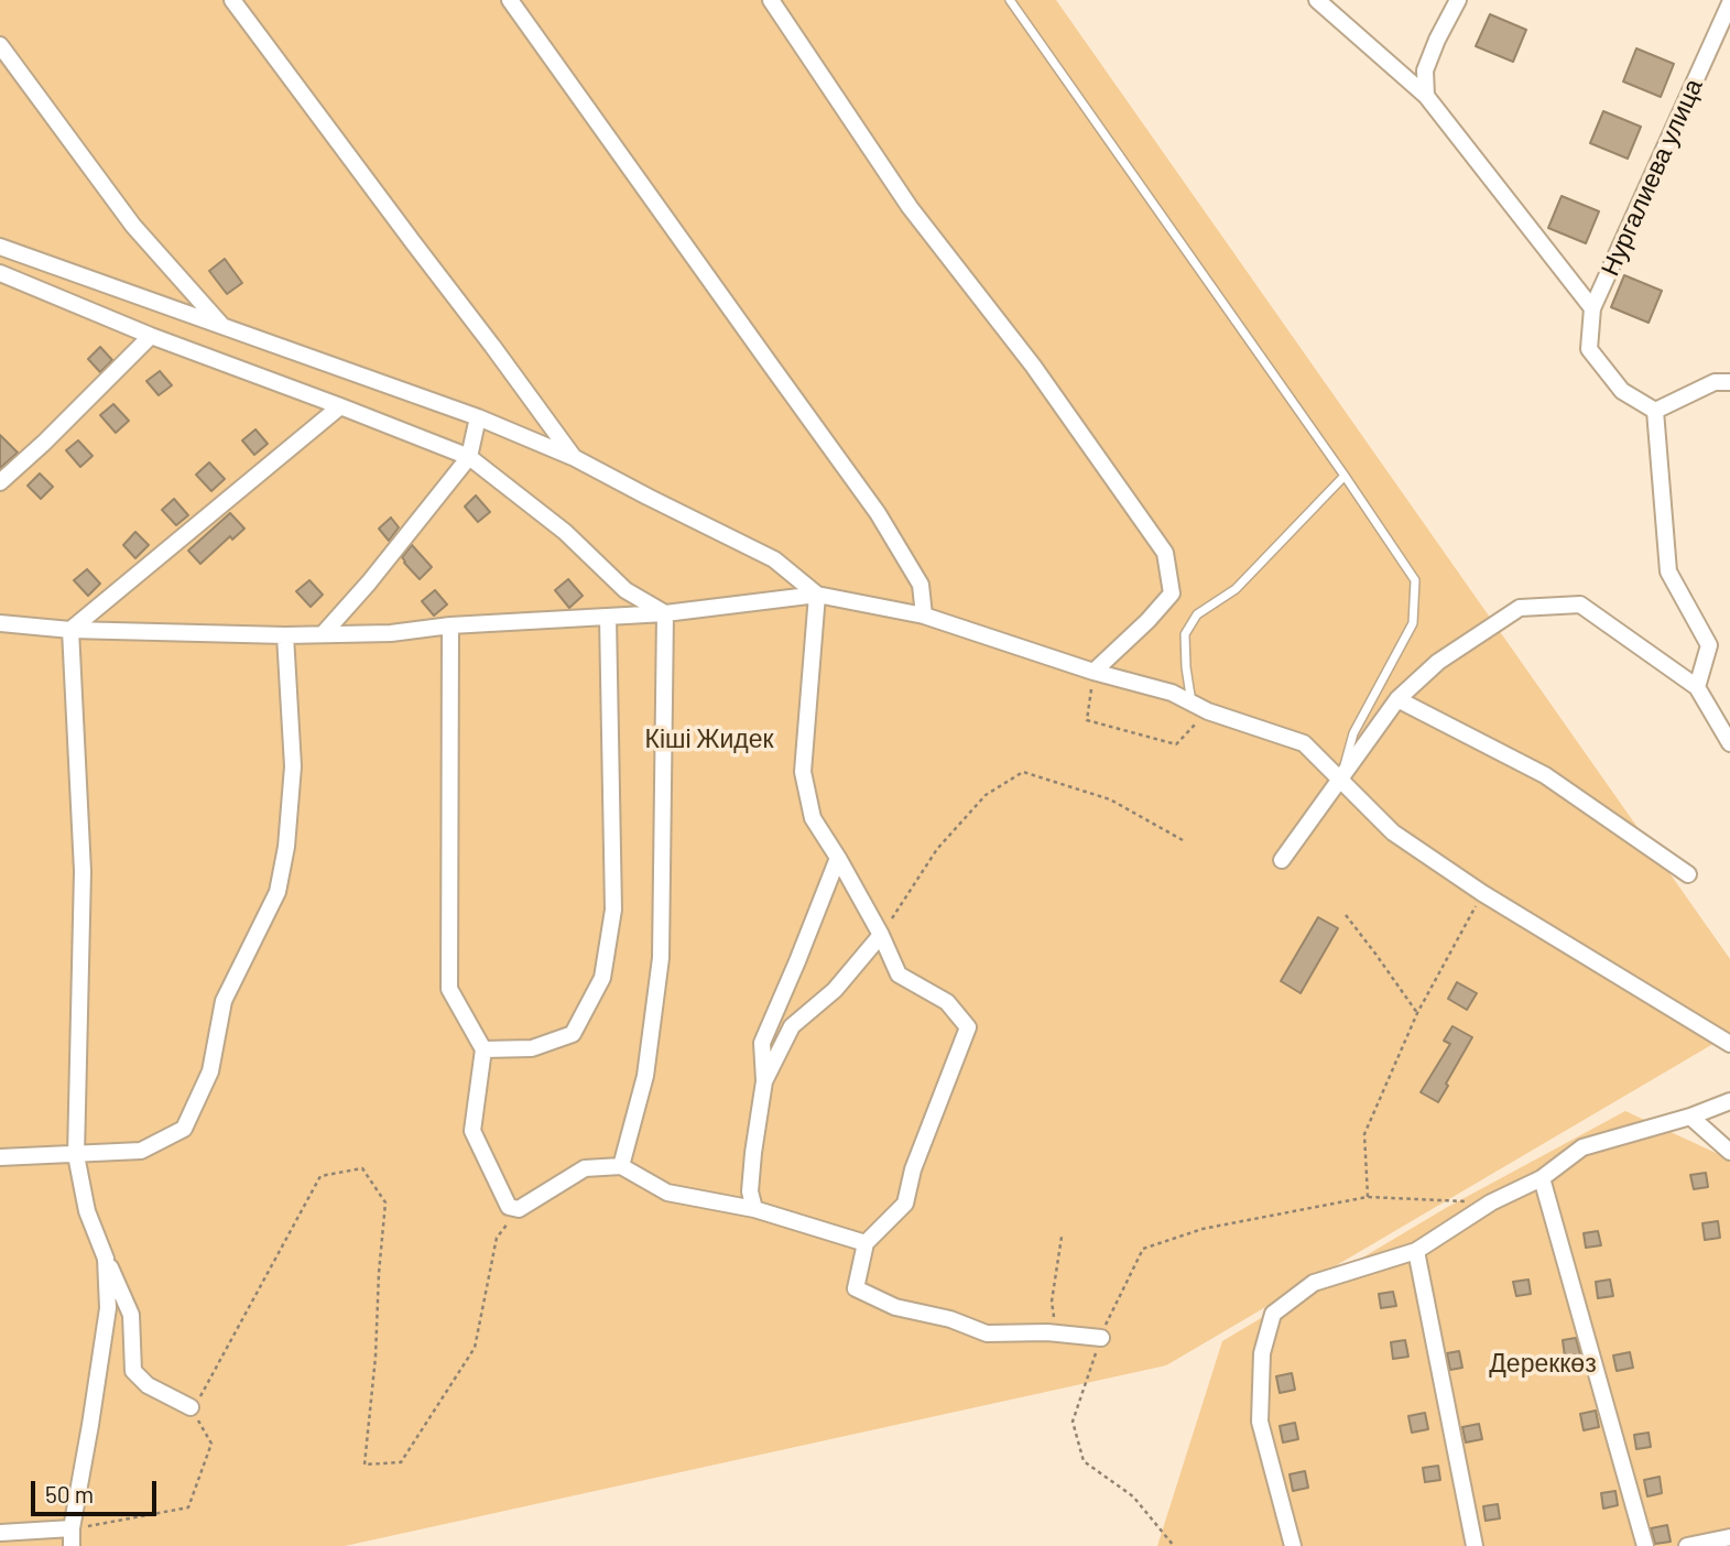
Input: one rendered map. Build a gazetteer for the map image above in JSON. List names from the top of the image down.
{
  "streets": {
    "street": ["Нургалиева улица"]
  },
  "parks": ["Кіші Жидек", "Дереккөз"],
  "scale_bar": "50 m"
}
